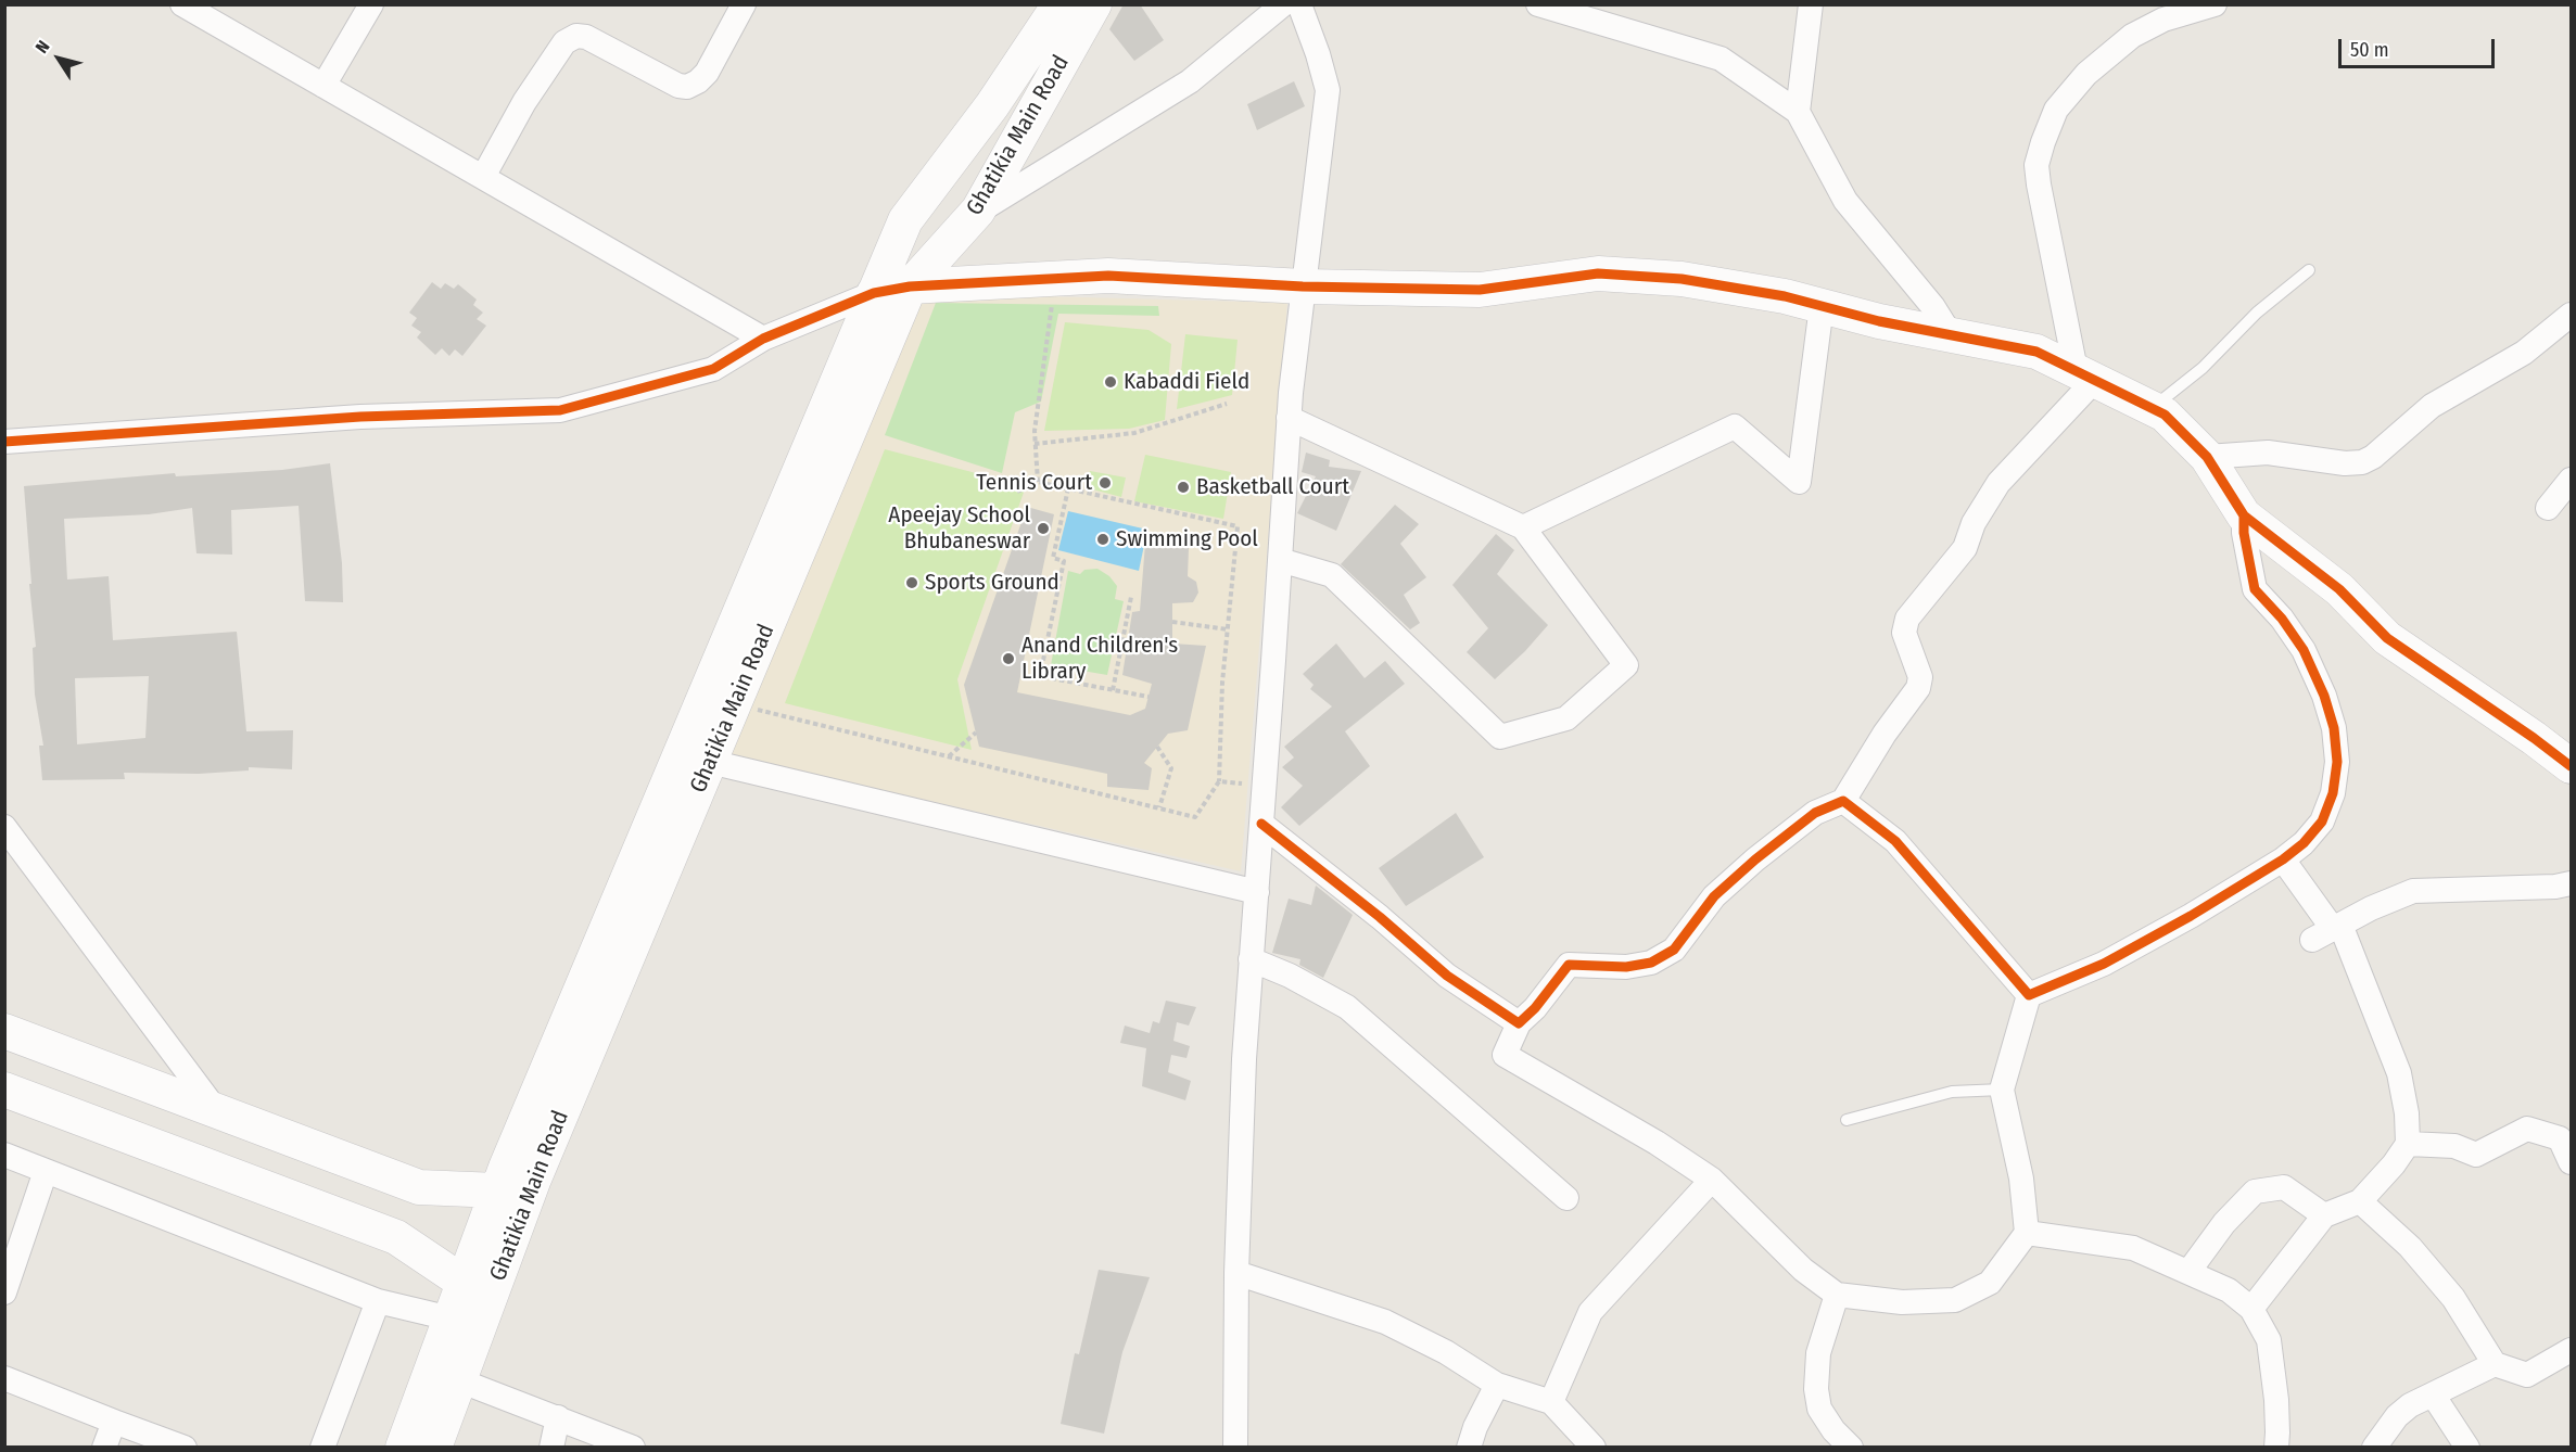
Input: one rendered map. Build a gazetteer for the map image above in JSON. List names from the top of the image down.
{
  "streets": {
    "street": ["Ghatikia Main Road"]
  },
  "places": [
    "Kabaddi Field",
    "Tennis Court",
    "Basketball Court",
    "Apeejay School Bhubaneswar",
    "Swimming Pool",
    "Sports Ground",
    "Anand Children's Library"
  ],
  "scale_bar": "50 m",
  "north": "top left"
}
